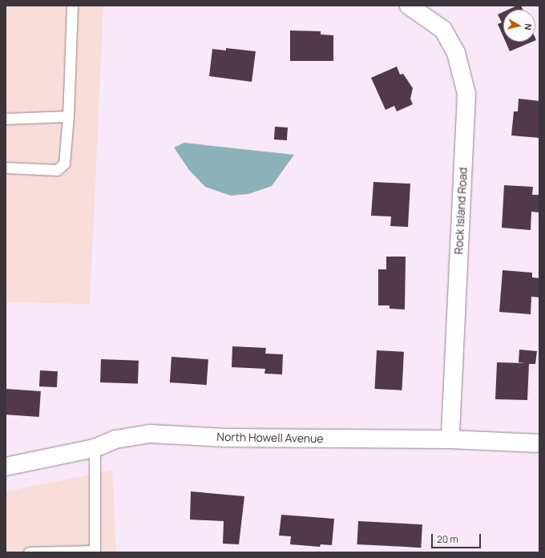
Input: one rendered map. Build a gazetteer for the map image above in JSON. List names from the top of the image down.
{
  "streets": {
    "street": ["Rock Island Road", "North Howell Avenue"]
  },
  "crossings": [
    ["Rock Island Road", "North Howell Avenue"]
  ],
  "scale_bar": "20 m",
  "north": "right"
}
